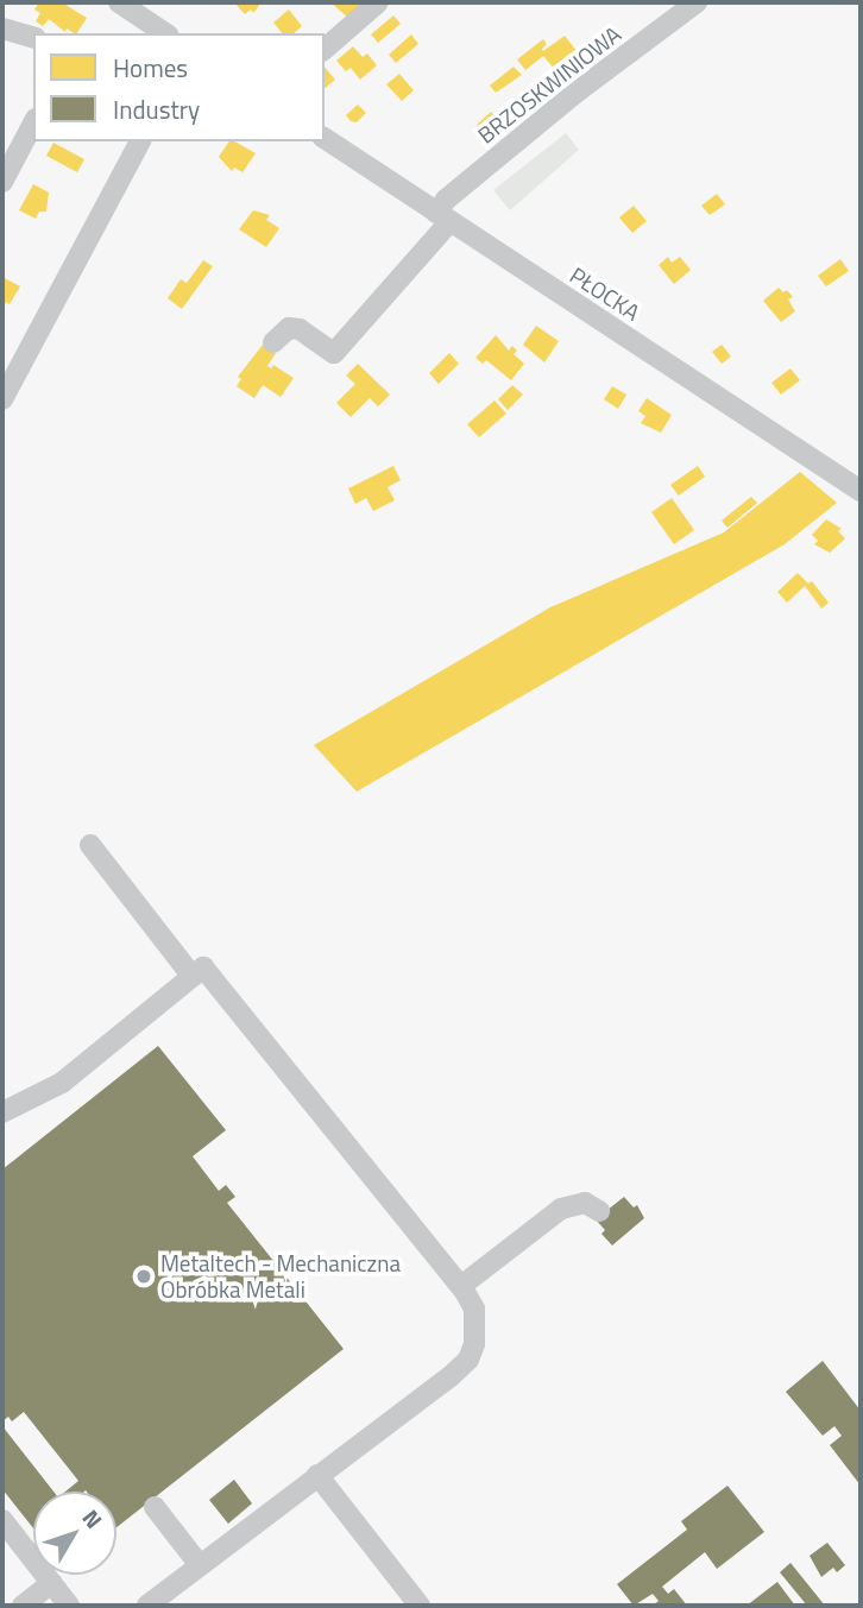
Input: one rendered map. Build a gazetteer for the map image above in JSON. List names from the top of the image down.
{
  "streets": {
    "street": ["BRZOSKWINIOWA", "PŁOCKA"]
  },
  "crossings": [
    ["BRZOSKWINIOWA", "PŁOCKA"]
  ],
  "places": ["Metaltech - Mechaniczna Obróbka Metali"],
  "legend": ["Homes", "Industry"],
  "north": "top right"
}
